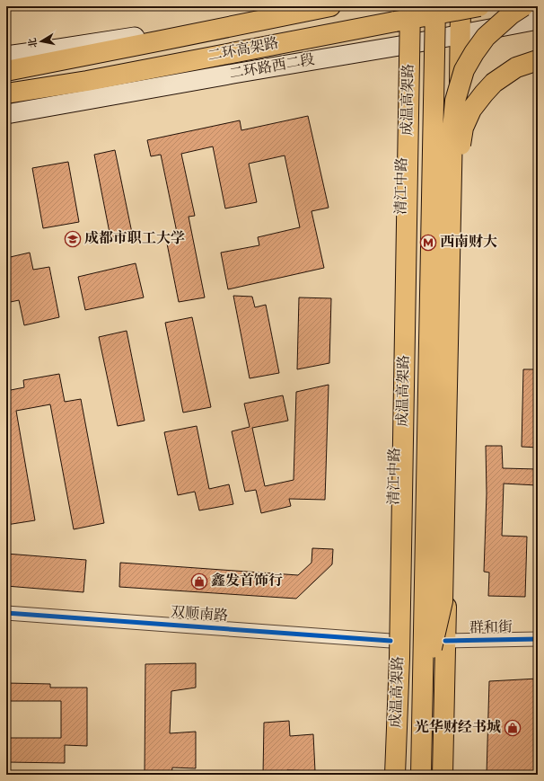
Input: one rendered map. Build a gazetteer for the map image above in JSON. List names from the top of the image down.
{
  "streets": {
    "main road": [
      "二环高架路",
      "二环路西二段",
      "成温高架路",
      "清江中路"
    ],
    "street": ["双顺南路", "群和街"]
  },
  "crossings": [
    ["二环路西二段", "清江中路"],
    ["清江中路", "双顺南路"]
  ],
  "places": {
    "school or university": ["成都市职工大学"],
    "metro station": ["西南财大"],
    "shop": ["鑫发首饰行", "光华财经书城"]
  },
  "north": "left"
}
